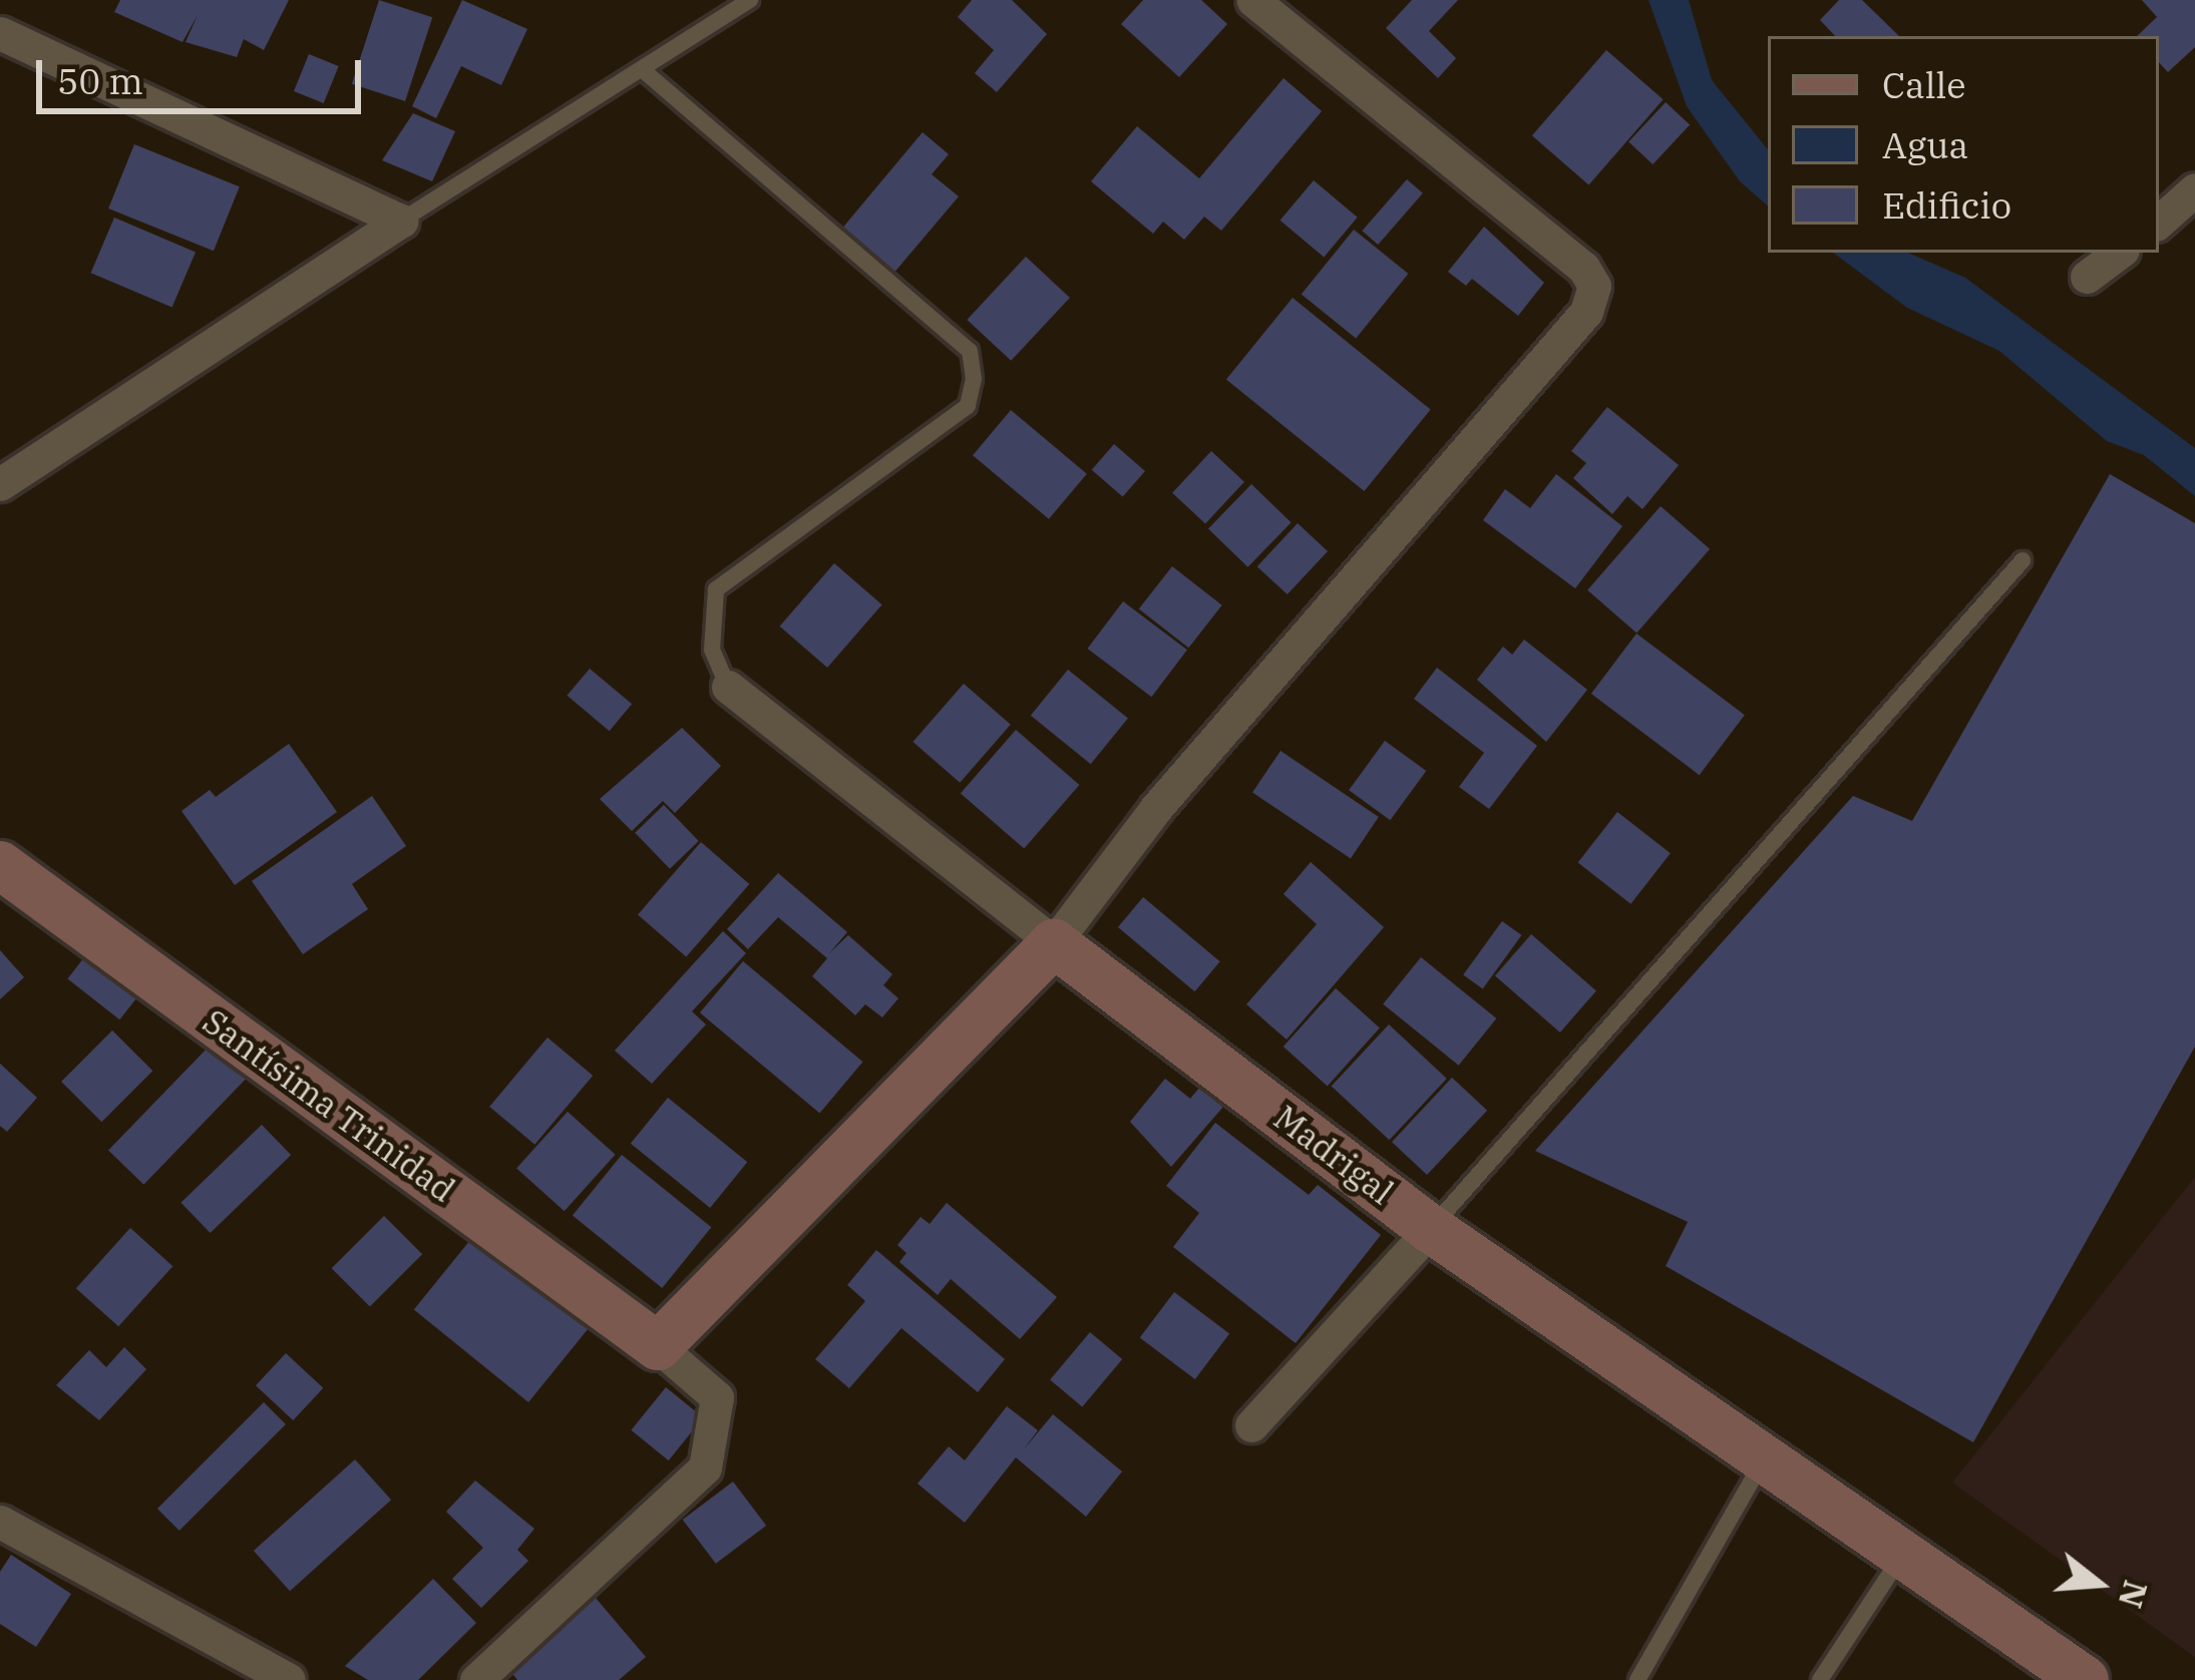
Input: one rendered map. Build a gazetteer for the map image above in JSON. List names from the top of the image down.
{
  "streets": {
    "street": ["Santísima Trinidad", "Madrigal"]
  },
  "legend": ["Calle", "Agua", "Edificio"],
  "scale_bar": "50 m",
  "north": "right"
}
